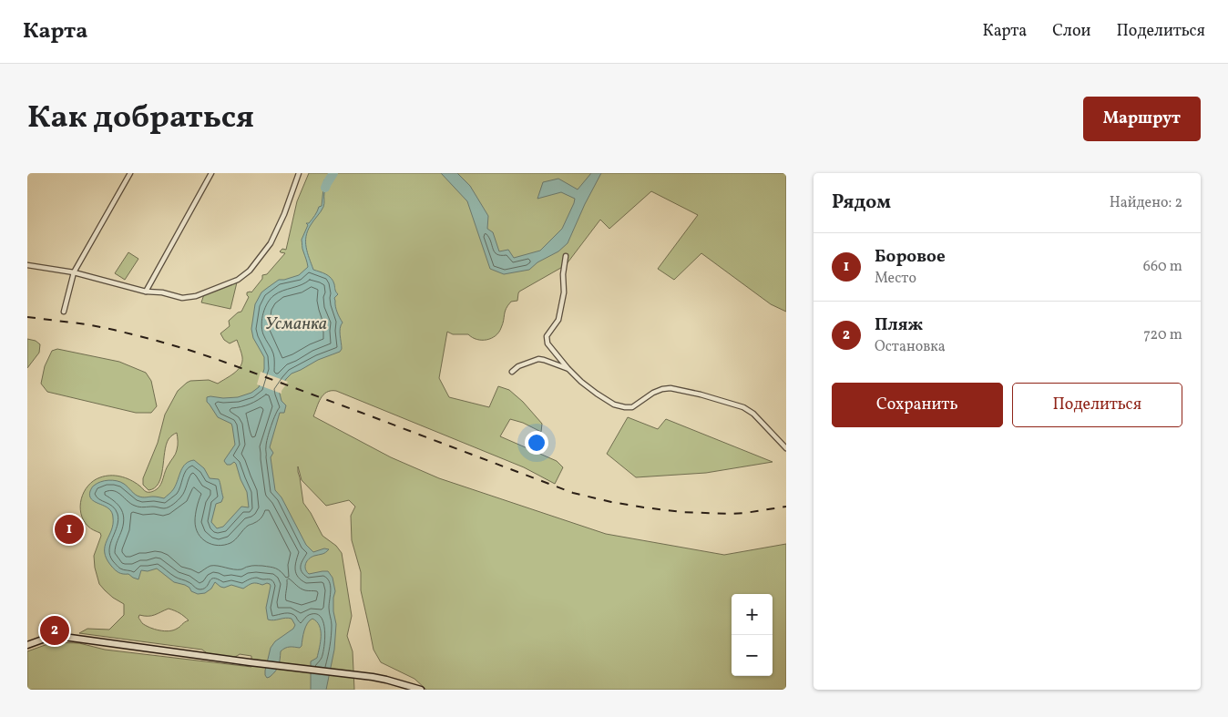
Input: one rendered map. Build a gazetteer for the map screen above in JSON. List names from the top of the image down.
{
  "water": ["Усманка"],
  "page": {
    "header": "Карта",
    "nav": ["Карта", "Слои", "Поделиться"],
    "title": "Как добраться",
    "buttons": [
      "Маршрут",
      ["Сохранить", "Поделиться"]
    ],
    "heading": ["Рядом", "Найдено: 2"],
    "list": [
      {
        "mark": "1",
        "name": "Боровое",
        "note": "Место",
        "value": "660 m"
      },
      {
        "mark": "2",
        "name": "Пляж",
        "note": "Остановка",
        "value": "720 m"
      }
    ],
    "pins": ["1", "2"],
    "map_buttons": ["+", "−"]
  }
}
